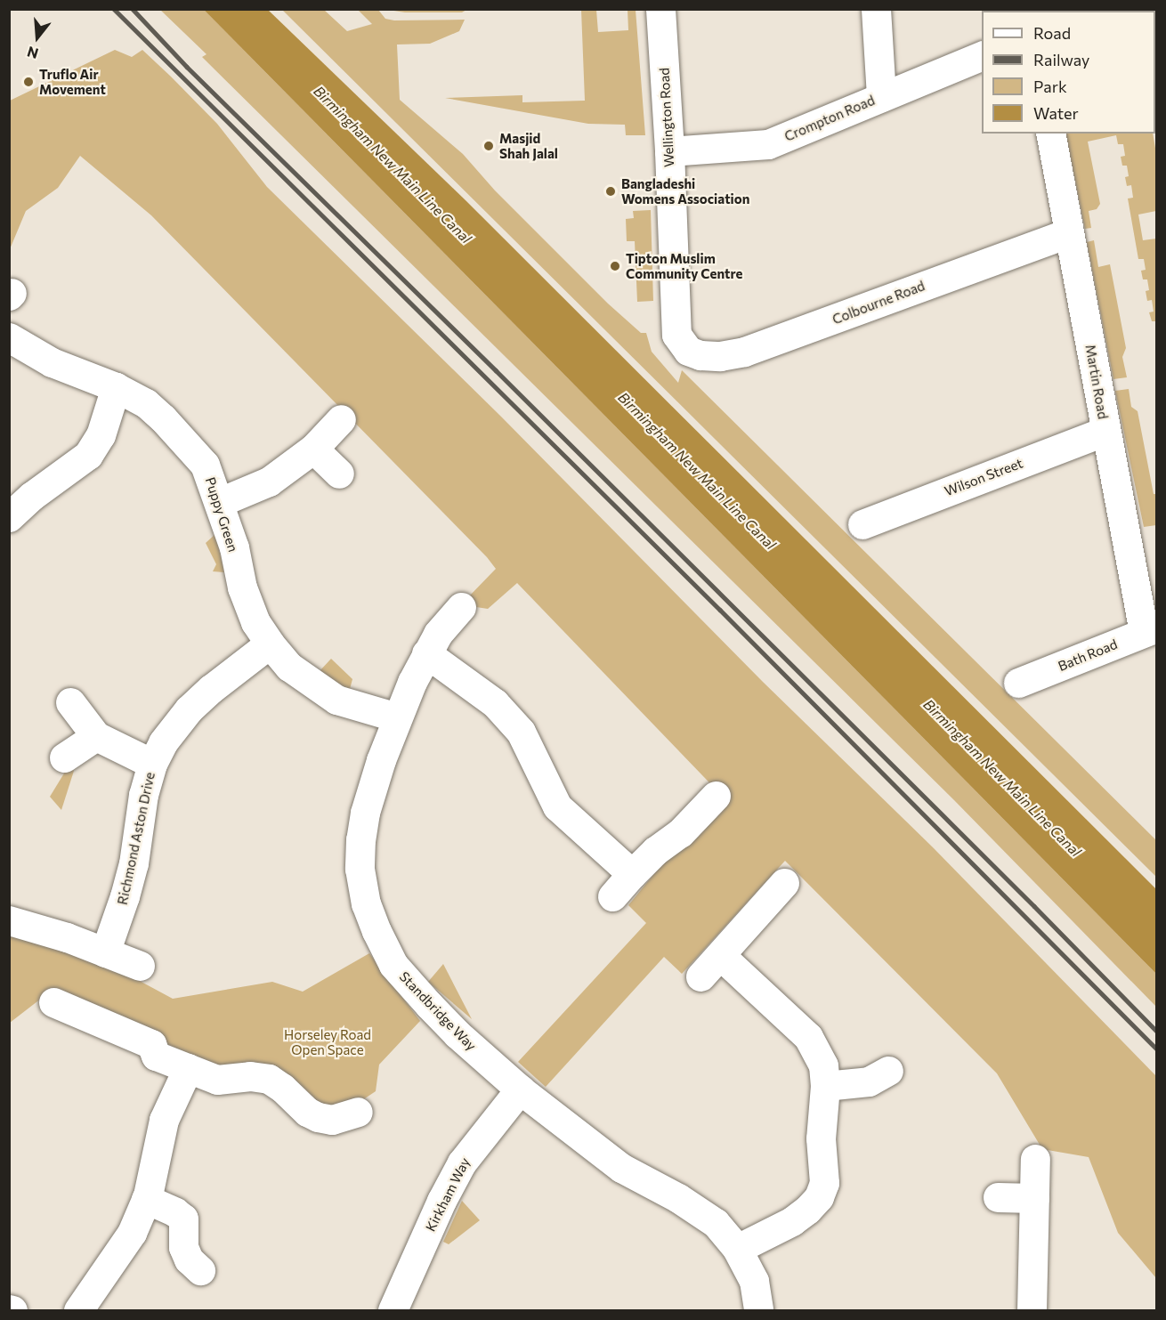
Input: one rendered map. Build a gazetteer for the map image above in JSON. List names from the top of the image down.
{
  "streets": {
    "street": [
      "Wellington Road",
      "Crompton Road",
      "Colbourne Road",
      "Martin Road",
      "Wilson Street",
      "Puppy Green",
      "Bath Road",
      "Richmond Aston Drive",
      "Standbridge Way",
      "Kirkham Way"
    ]
  },
  "crossings": [
    ["Wellington Road", "Crompton Road"],
    ["Wellington Road", "Colbourne Road"],
    ["Colbourne Road", "Martin Road"],
    ["Martin Road", "Wilson Street"],
    ["Martin Road", "Bath Road"],
    ["Puppy Green", "Richmond Aston Drive"],
    ["Puppy Green", "Standbridge Way"],
    ["Standbridge Way", "Kirkham Way"]
  ],
  "water": ["Birmingham New Main Line Canal"],
  "parks": ["Horseley Road Open Space"],
  "places": [
    "Truflo Air Movement",
    "Masjid Shah Jalal",
    "Bangladeshi Womens Association",
    "Tipton Muslim Community Centre"
  ],
  "legend": [
    "Road",
    "Railway",
    "Park",
    "Water"
  ],
  "north": "bottom"
}
